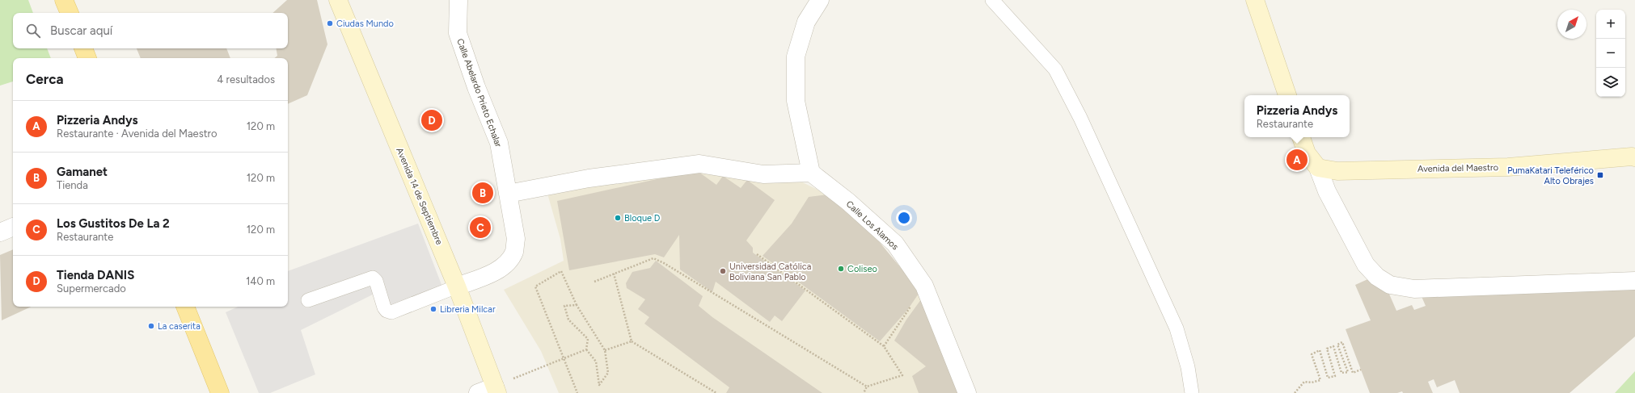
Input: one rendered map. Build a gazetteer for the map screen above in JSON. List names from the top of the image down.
{
  "streets": {
    "main road": ["Avenida del Maestro", "Avenida 14 de Septiembre"],
    "street": ["Calle Abelardo Prieto Echalar", "Calle Los Alamos"]
  },
  "crossings": [
    ["Calle Abelardo Prieto Echalar", "Avenida 14 de Septiembre"]
  ],
  "places": {
    "other": [
      "Ciudas Mundo",
      "Bloque D",
      "Coliseo",
      "Universidad Católica Boliviana San Pablo",
      "Libreria Milcar",
      "La caserita"
    ],
    "transit": ["PumaKatari Teleférico Alto Obrajes"]
  },
  "north": "top right",
  "page": {
    "map_buttons": ["+", "−"],
    "search": "Buscar aquí",
    "heading": ["Cerca", "4 resultados"],
    "popup": ["Pizzeria Andys", "Restaurante"],
    "list": [
      {
        "mark": "A",
        "name": "Pizzeria Andys",
        "note": "Restaurante · Avenida del Maestro",
        "value": "120 m"
      },
      {
        "mark": "B",
        "name": "Gamanet",
        "note": "Tienda",
        "value": "120 m"
      },
      {
        "mark": "C",
        "name": "Los Gustitos De La 2",
        "note": "Restaurante",
        "value": "120 m"
      },
      {
        "mark": "D",
        "name": "Tienda DANIS",
        "note": "Supermercado",
        "value": "140 m"
      }
    ],
    "pins": [
      "D",
      "A",
      "B",
      "C"
    ]
  }
}
